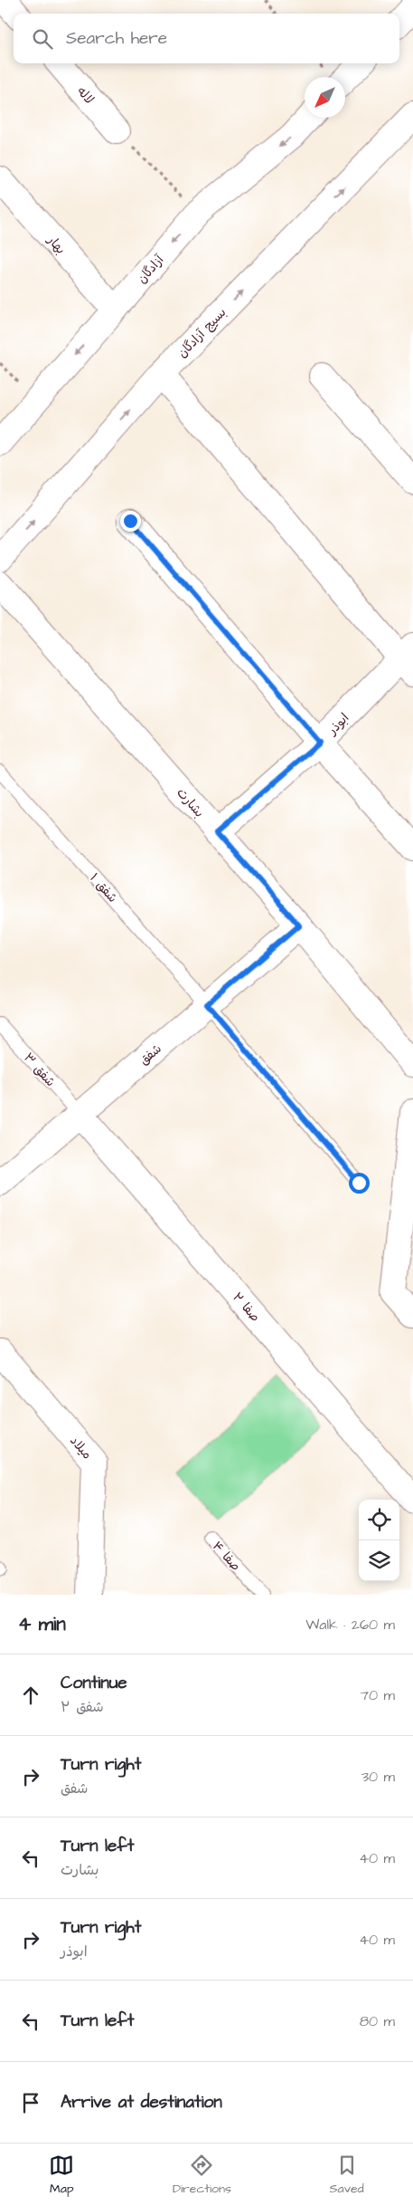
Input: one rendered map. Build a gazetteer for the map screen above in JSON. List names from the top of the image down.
{
  "streets": {
    "street": [
      "لاله",
      "بهار",
      "آزادگان",
      "بسیج آزادگان",
      "ابوذر",
      "بشارت",
      "شفق",
      "صفا ۲",
      "میلاد"
    ],
    "lane": ["شفق ۱", "شفق ۳", "صفا ۴"]
  },
  "crossings": [
    ["بهار", "آزادگان"],
    ["ابوذر", "بشارت"],
    ["بشارت", "شفق"],
    ["شفق ۱", "شفق"],
    ["شفق", "شفق ۳"],
    ["شفق", "صفا ۲"],
    ["شفق ۳", "صفا ۲"]
  ],
  "one_way": ["آزادگان", "بسیج آزادگان"],
  "north": "bottom left",
  "page": {
    "search": "Search here",
    "heading": ["4 min", "Walk · 260 m"],
    "list": [
      ["Continue", "شفق ۲", "70 m"],
      ["Turn right", "شفق", "30 m"],
      ["Turn left", "بشارت", "40 m"],
      ["Turn right", "ابوذر", "40 m"],
      ["Turn left", "80 m"],
      "Arrive at destination"
    ],
    "nav": ["Map", "Directions", "Saved"]
  }
}
